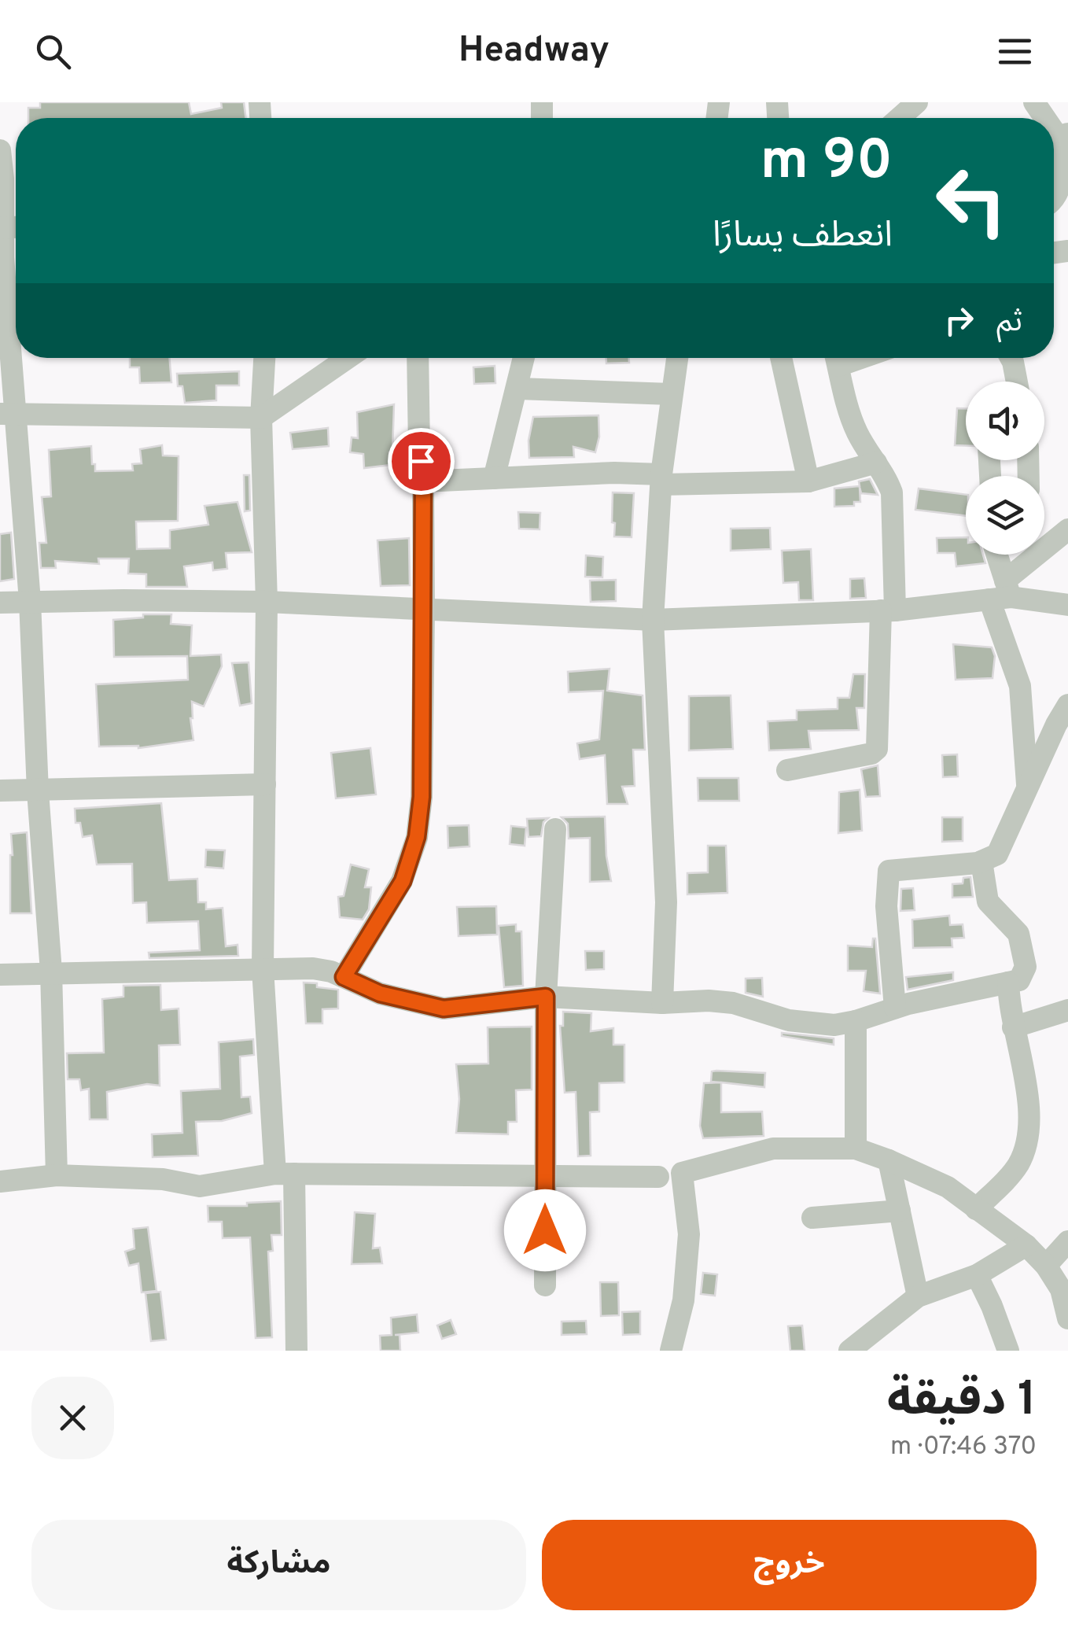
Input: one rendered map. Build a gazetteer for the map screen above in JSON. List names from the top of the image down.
{
  "page": {
    "header": "Headway",
    "turn": ["90 m", "انعطف يسارًا"],
    "then": "ثم",
    "heading": ["1 دقيقة", "370 m · 07:46"],
    "buttons": ["خروج", "مشاركة"]
  }
}
